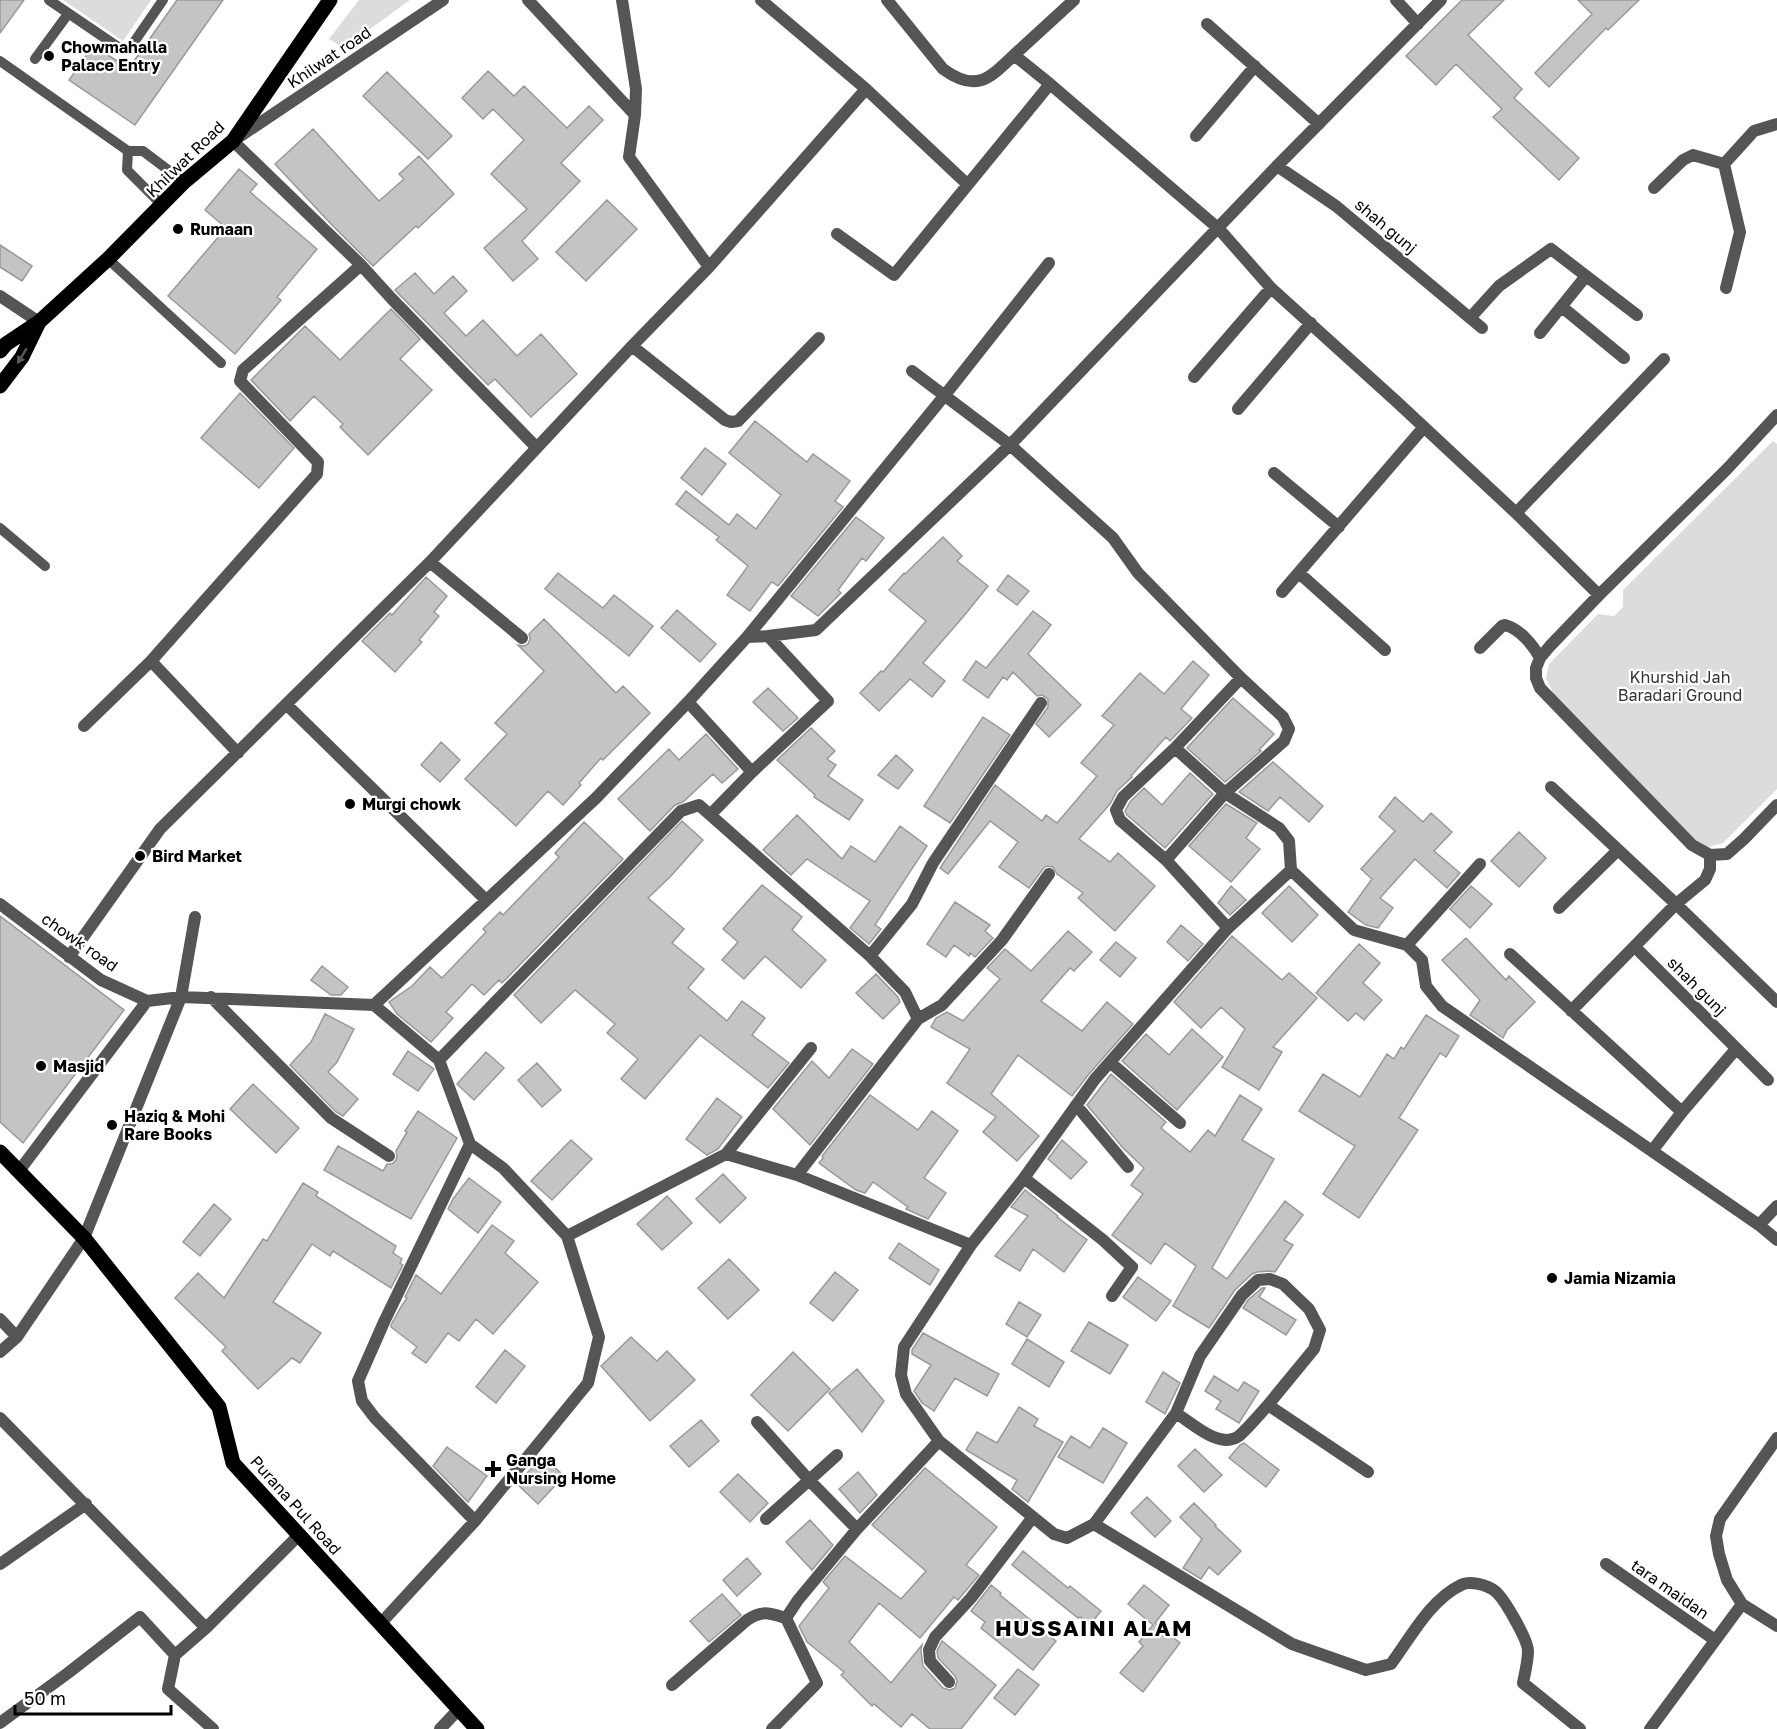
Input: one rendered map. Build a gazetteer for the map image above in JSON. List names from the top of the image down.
{
  "streets": {
    "main road": ["Khilwat Road", "Purana Pul Road"],
    "street": [
      "Khilwat road",
      "shah gunj",
      "chowk road",
      "tara maidan"
    ]
  },
  "crossings": [
    ["Khilwat road", "Khilwat Road"]
  ],
  "districts": ["HUSSAINI ALAM"],
  "parks": ["Khurshid Jah Baradari Ground"],
  "places": {
    "other": [
      "Chowmahalla Palace Entry",
      "Rumaan",
      "Murgi chowk",
      "Bird Market",
      "Masjid",
      "Haziq & Mohi Rare Books",
      "Jamia Nizamia"
    ],
    "health": ["Ganga Nursing Home"]
  },
  "scale_bar": "50 m"
}
